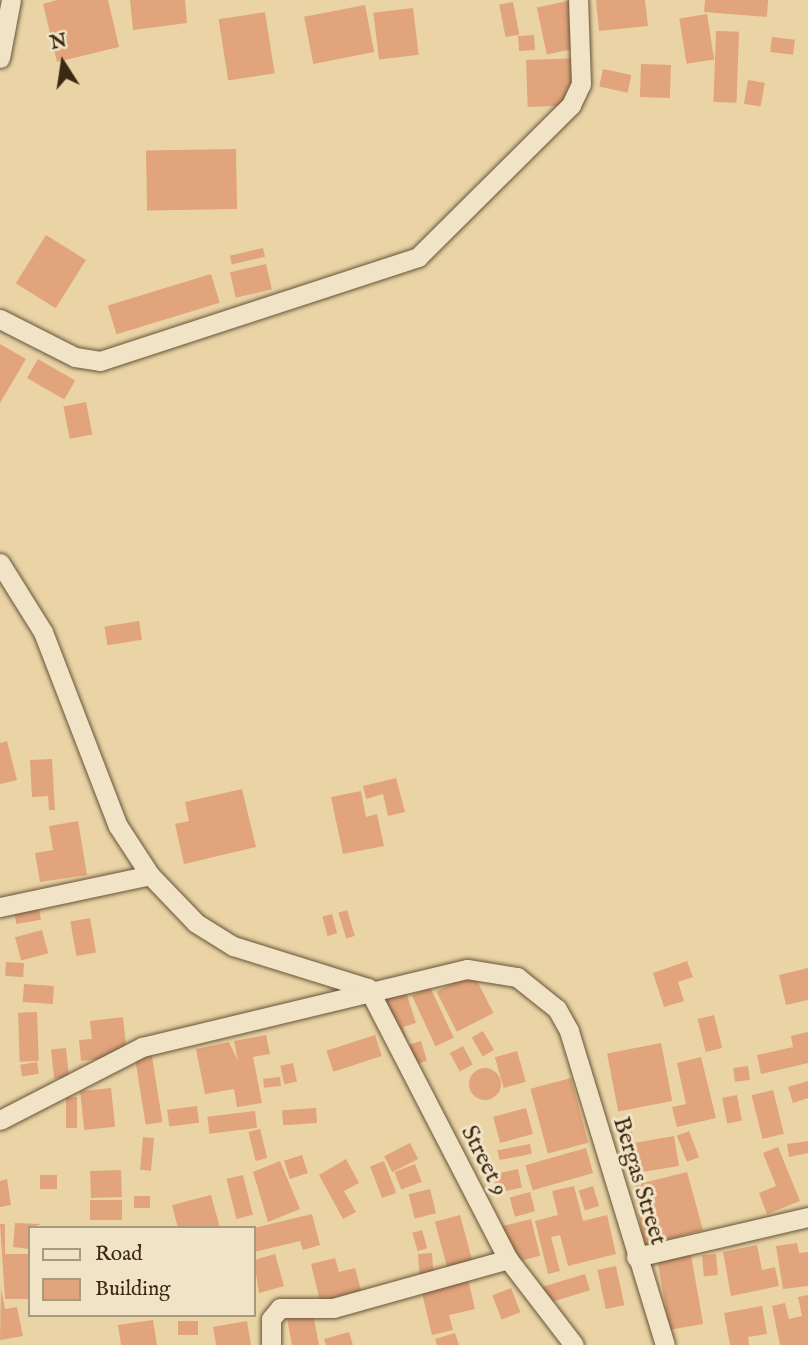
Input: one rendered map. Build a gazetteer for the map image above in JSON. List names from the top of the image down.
{
  "streets": {
    "street": ["Street 9", "Bergas Street"]
  },
  "crossings": [
    ["Street 9", "Bergas Street"]
  ],
  "legend": ["Road", "Building"],
  "north": "top"
}
